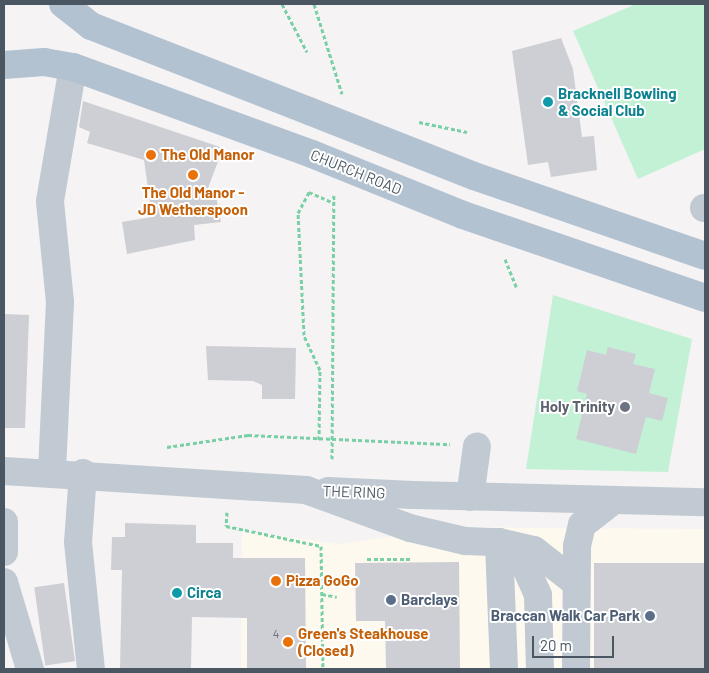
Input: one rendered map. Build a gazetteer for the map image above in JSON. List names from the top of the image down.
{
  "streets": {
    "main road": ["CHURCH ROAD"],
    "street": ["THE RING"]
  },
  "places": [
    "Bracknell Bowling & Social Club",
    "The Old Manor",
    "The Old Manor - JD Wetherspoon",
    "Holy Trinity",
    "Pizza GoGo",
    "Circa",
    "Barclays",
    "Braccan Walk Car Park",
    "Green's Steakhouse (Closed)"
  ],
  "house_numbers": ["4"],
  "scale_bar": "20 m"
}
